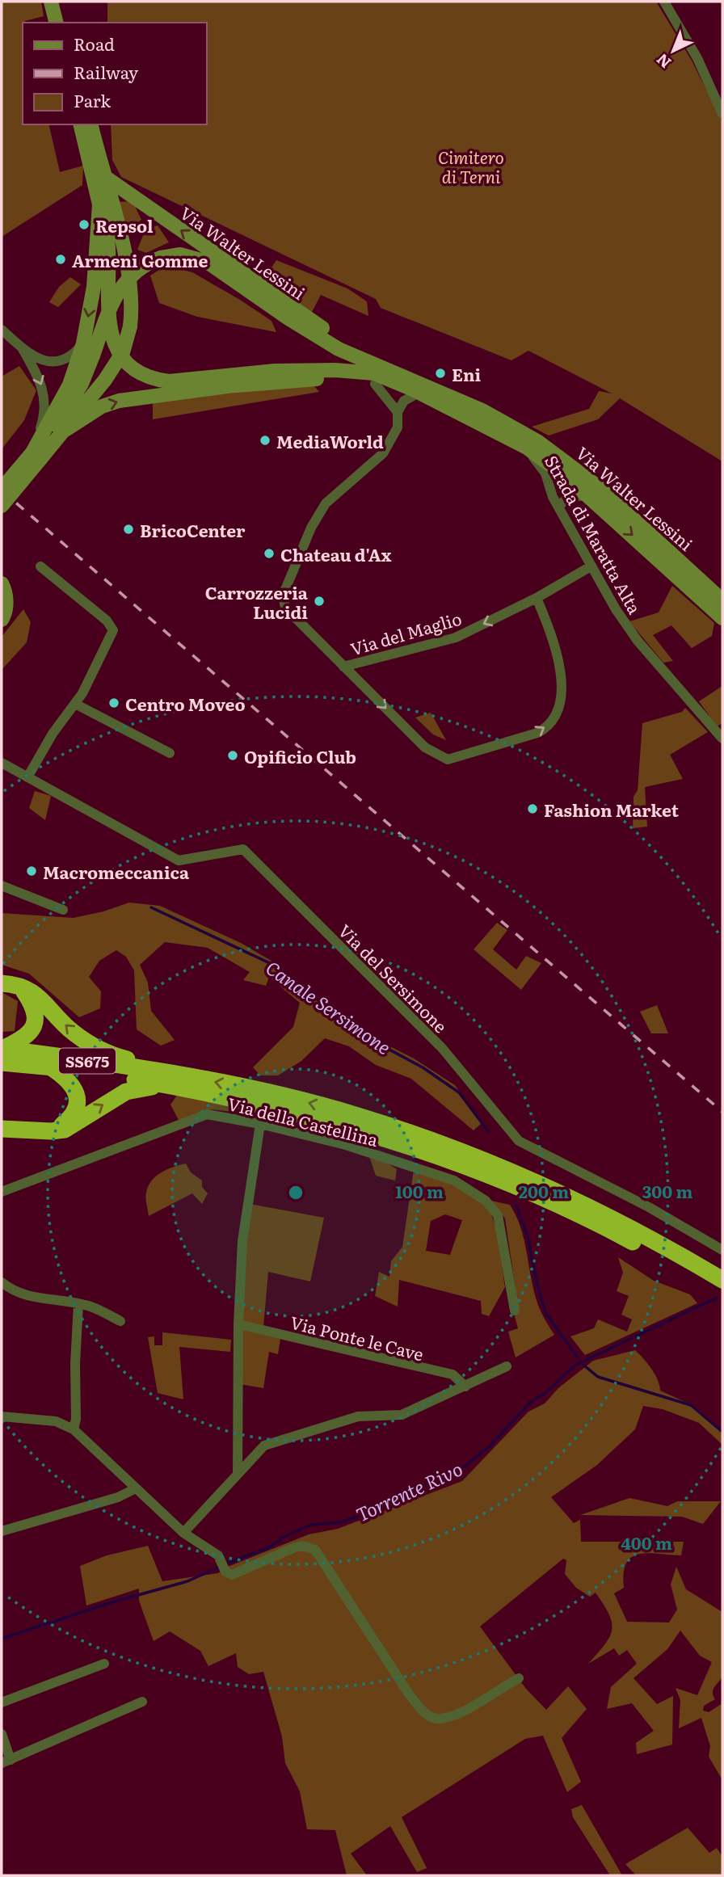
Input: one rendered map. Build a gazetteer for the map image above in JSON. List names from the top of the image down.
{
  "streets": {
    "highway": ["SS675"],
    "main road": ["Via Walter Lessini"],
    "street": [
      "Strada di Maratta Alta",
      "Via del Maglio",
      "Via del Sersimone",
      "Via della Castellina",
      "Via Ponte le Cave"
    ]
  },
  "crossings": [
    ["Via Walter Lessini", "Strada di Maratta Alta"],
    ["Strada di Maratta Alta", "Via del Maglio"]
  ],
  "water": ["Canale Sersimone", "Torrente Rivo"],
  "parks": ["Cimitero di Terni"],
  "places": [
    "Repsol",
    "Armeni Gomme",
    "Eni",
    "MediaWorld",
    "BricoCenter",
    "Chateau d'Ax",
    "Carrozzeria Lucidi",
    "Centro Moveo",
    "Opificio Club",
    "Fashion Market",
    "Macromeccanica"
  ],
  "legend": ["Road", "Railway", "Park"],
  "north": "bottom left",
  "rings": [
    "100 m",
    "200 m",
    "300 m",
    "400 m"
  ]
}
